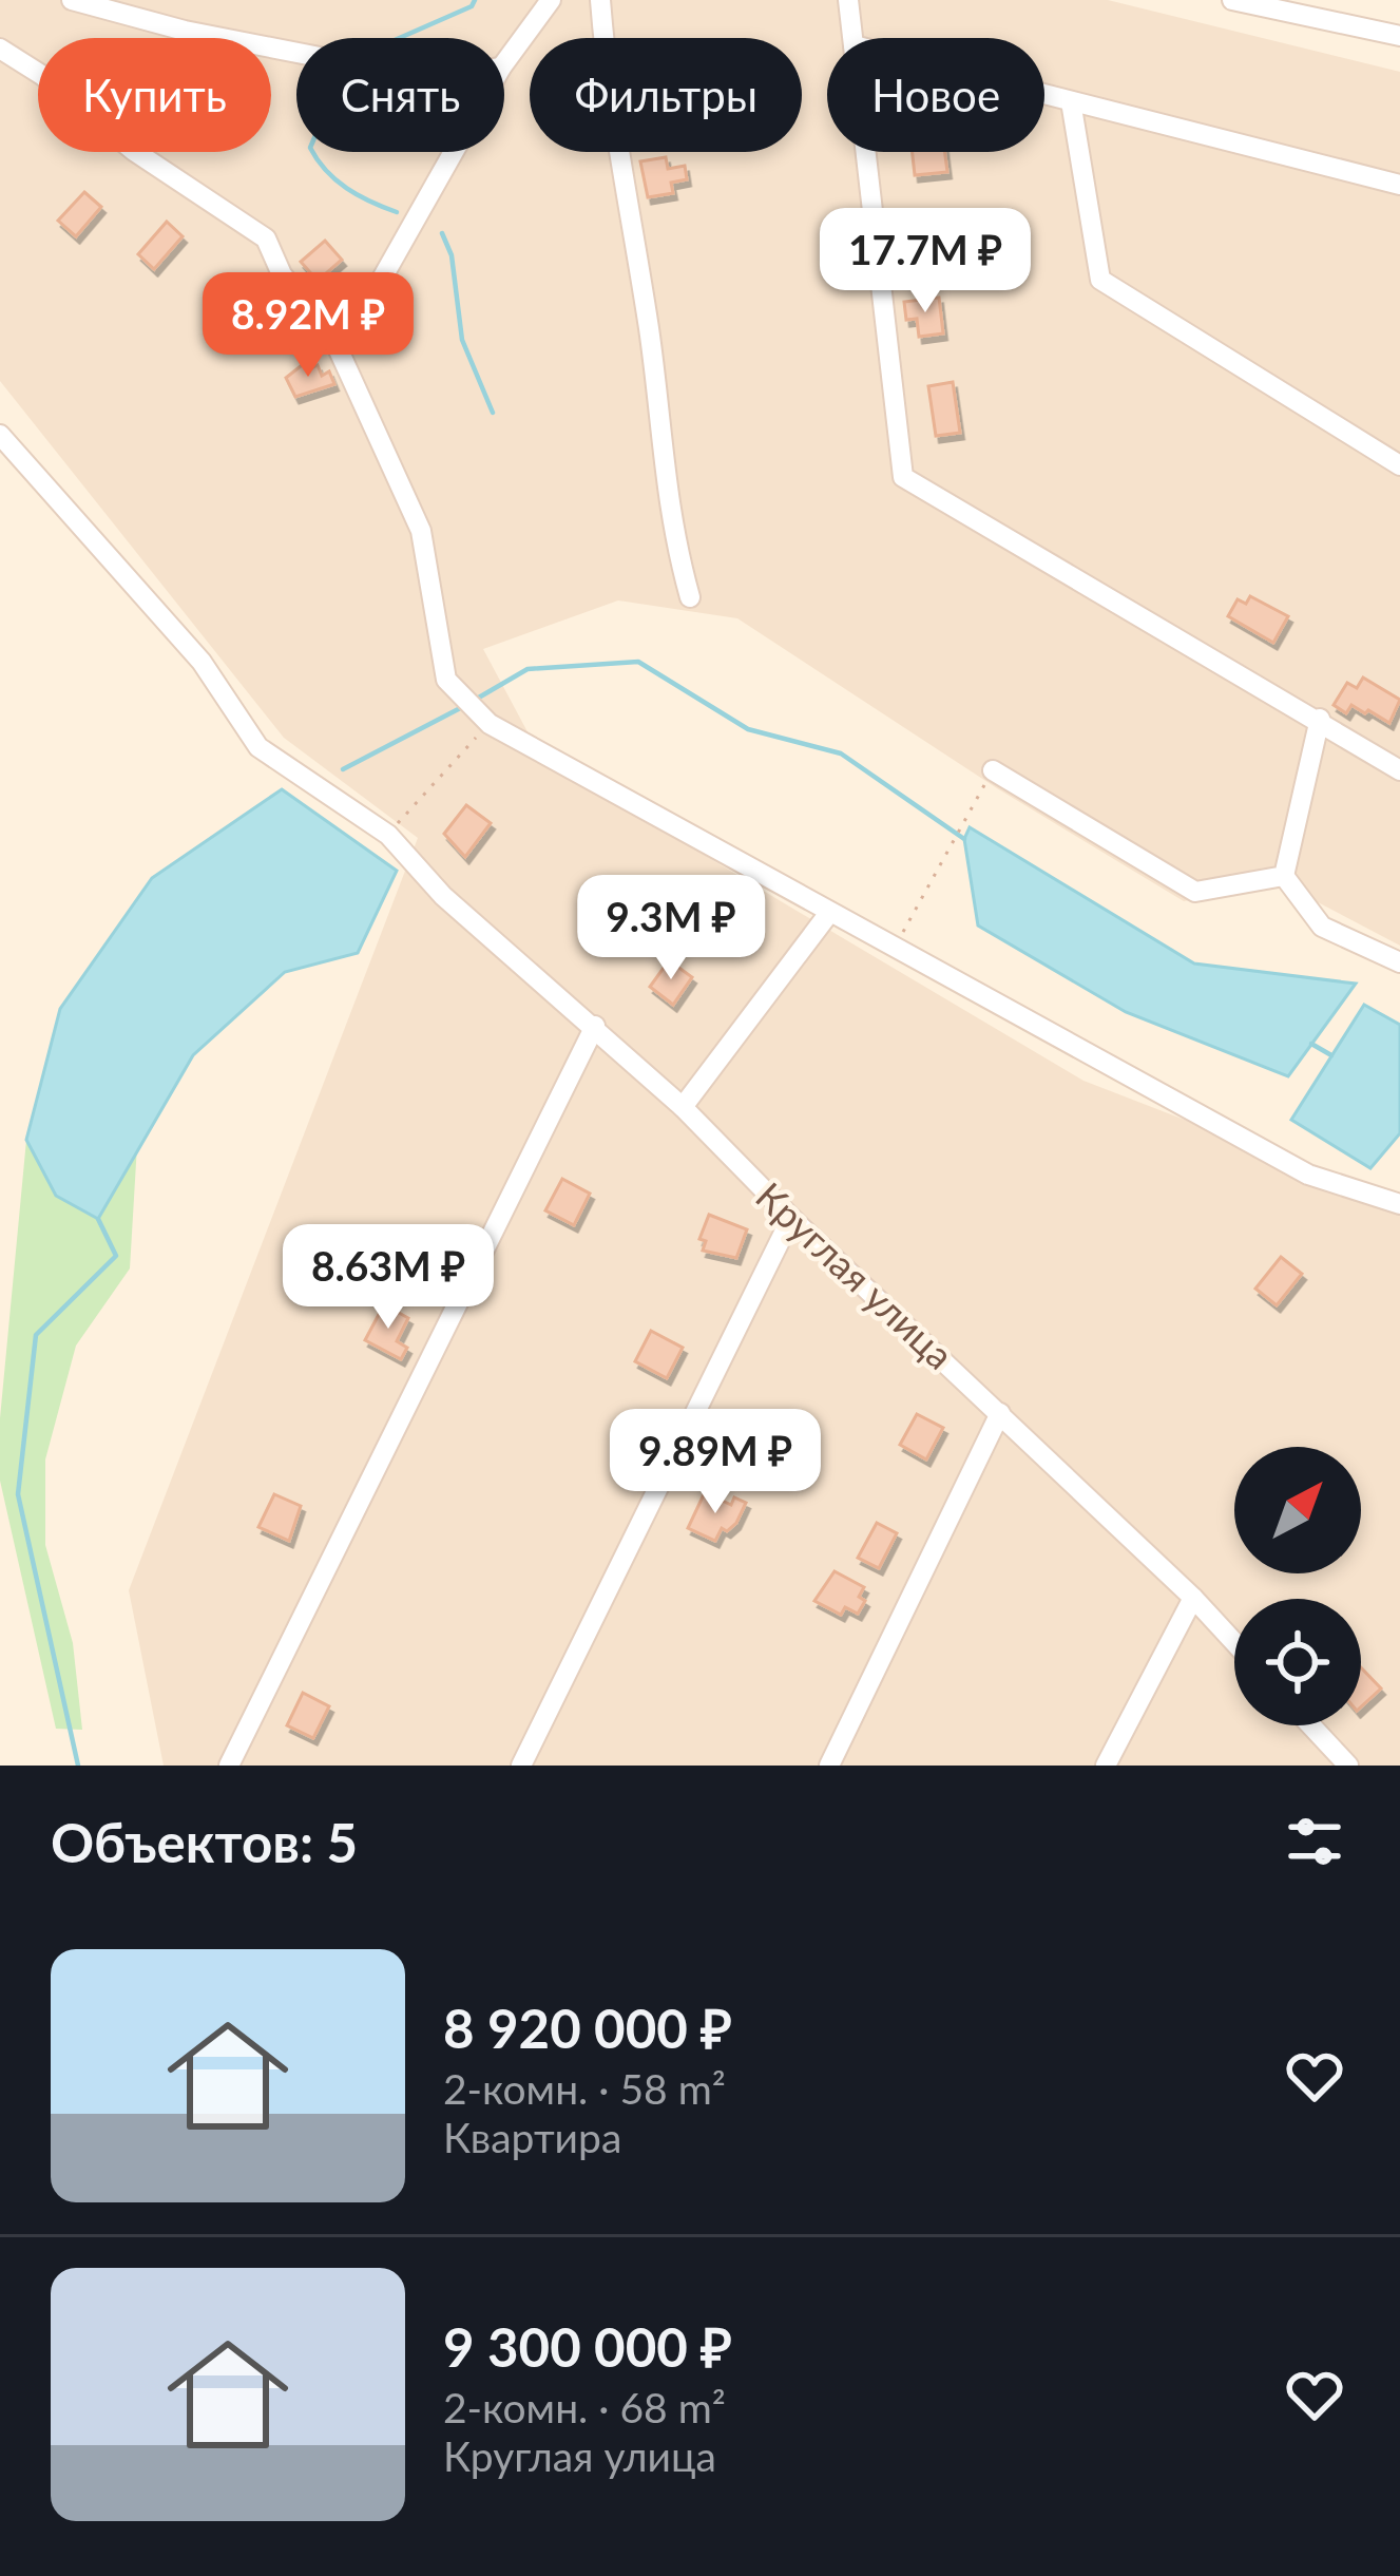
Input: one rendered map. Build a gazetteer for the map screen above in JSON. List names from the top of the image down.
{
  "streets": {
    "street": ["Круглая улица"]
  },
  "north": "top right",
  "page": {
    "chip": [
      "Купить",
      "Снять",
      "Фильтры",
      "Новое"
    ],
    "price": [
      "17.7M ₽",
      "8.92M ₽",
      "9.3M ₽",
      "8.63M ₽",
      "9.89M ₽"
    ],
    "heading": "Объектов: 5",
    "list": [
      {
        "name": "8 920 000 ₽",
        "note": "2-комн. · 58 m² · Квартира"
      },
      {
        "name": "9 300 000 ₽",
        "note": "2-комн. · 68 m² · Круглая улица"
      }
    ]
  }
}
